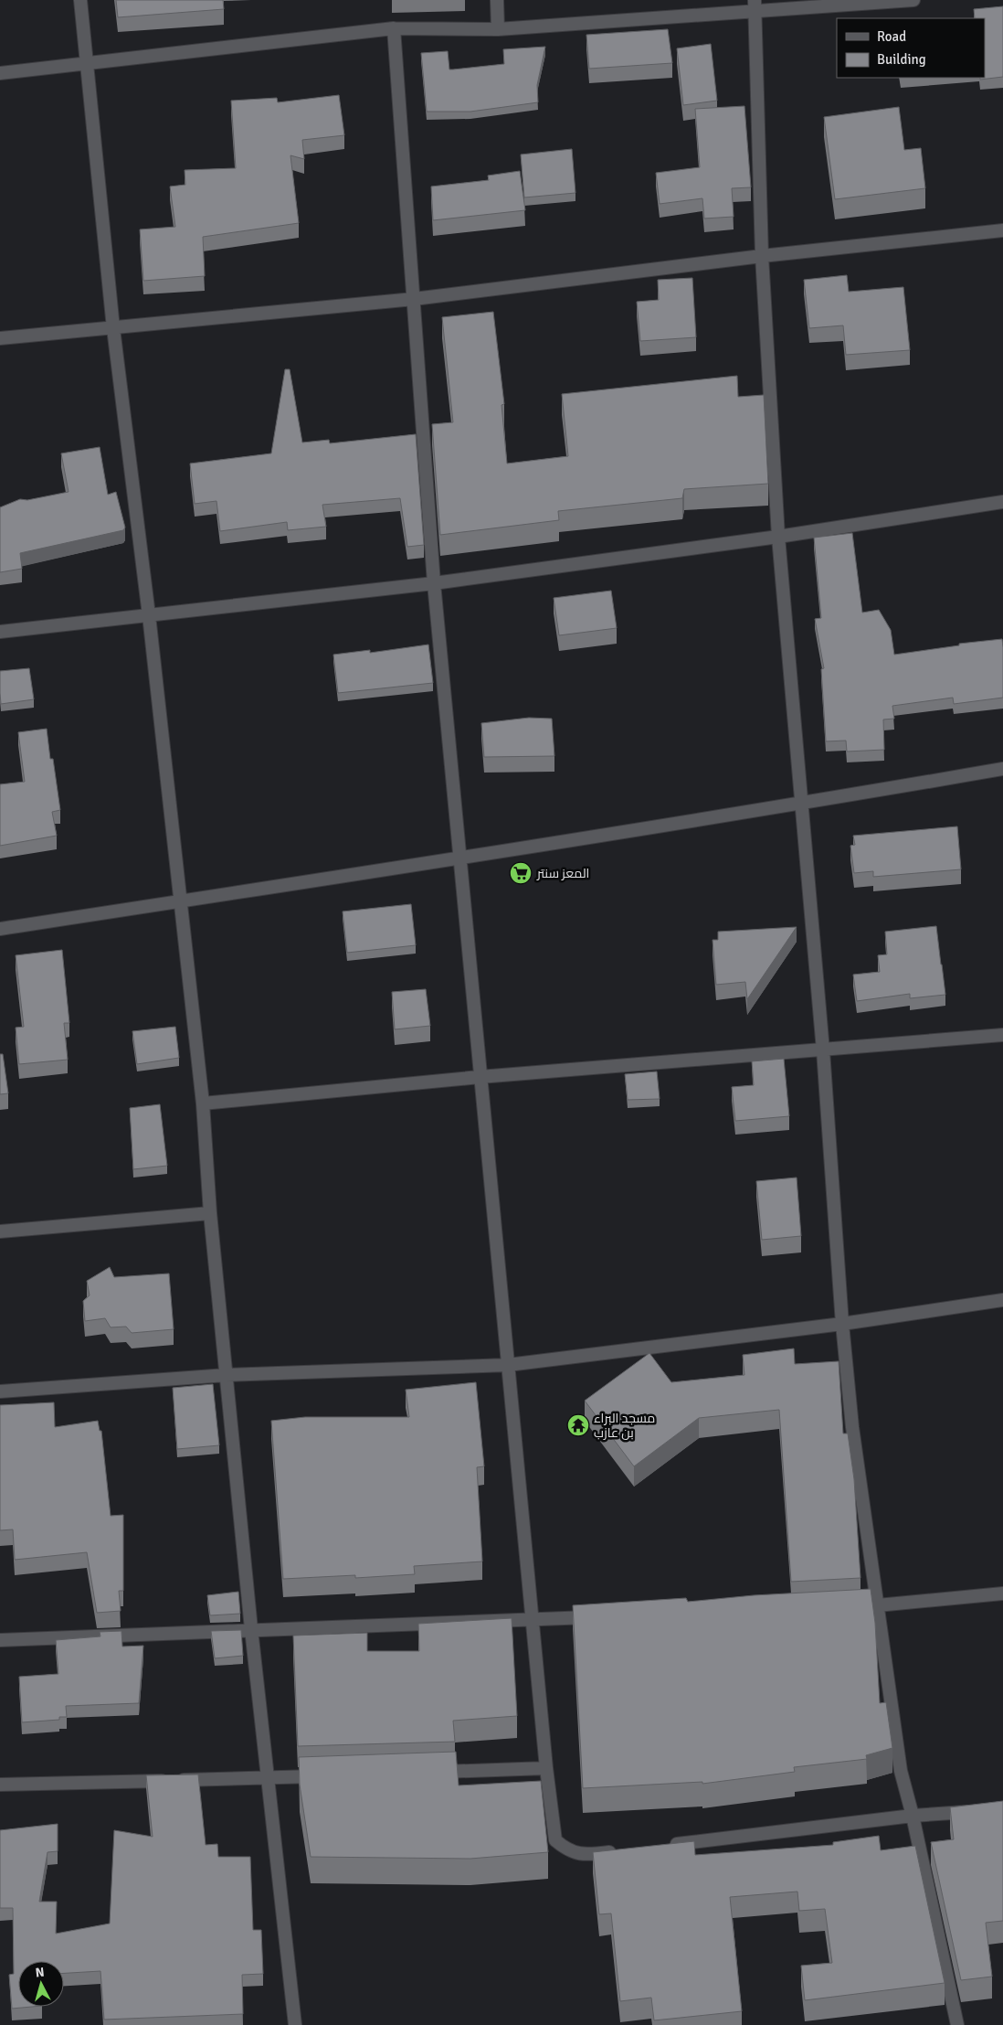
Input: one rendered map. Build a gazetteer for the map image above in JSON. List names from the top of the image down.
{
  "places": {
    "supermarket": ["المعز سنتر"],
    "temple": ["مسجد البراء بن عازب"]
  },
  "legend": ["Road", "Building"],
  "north": "top"
}
